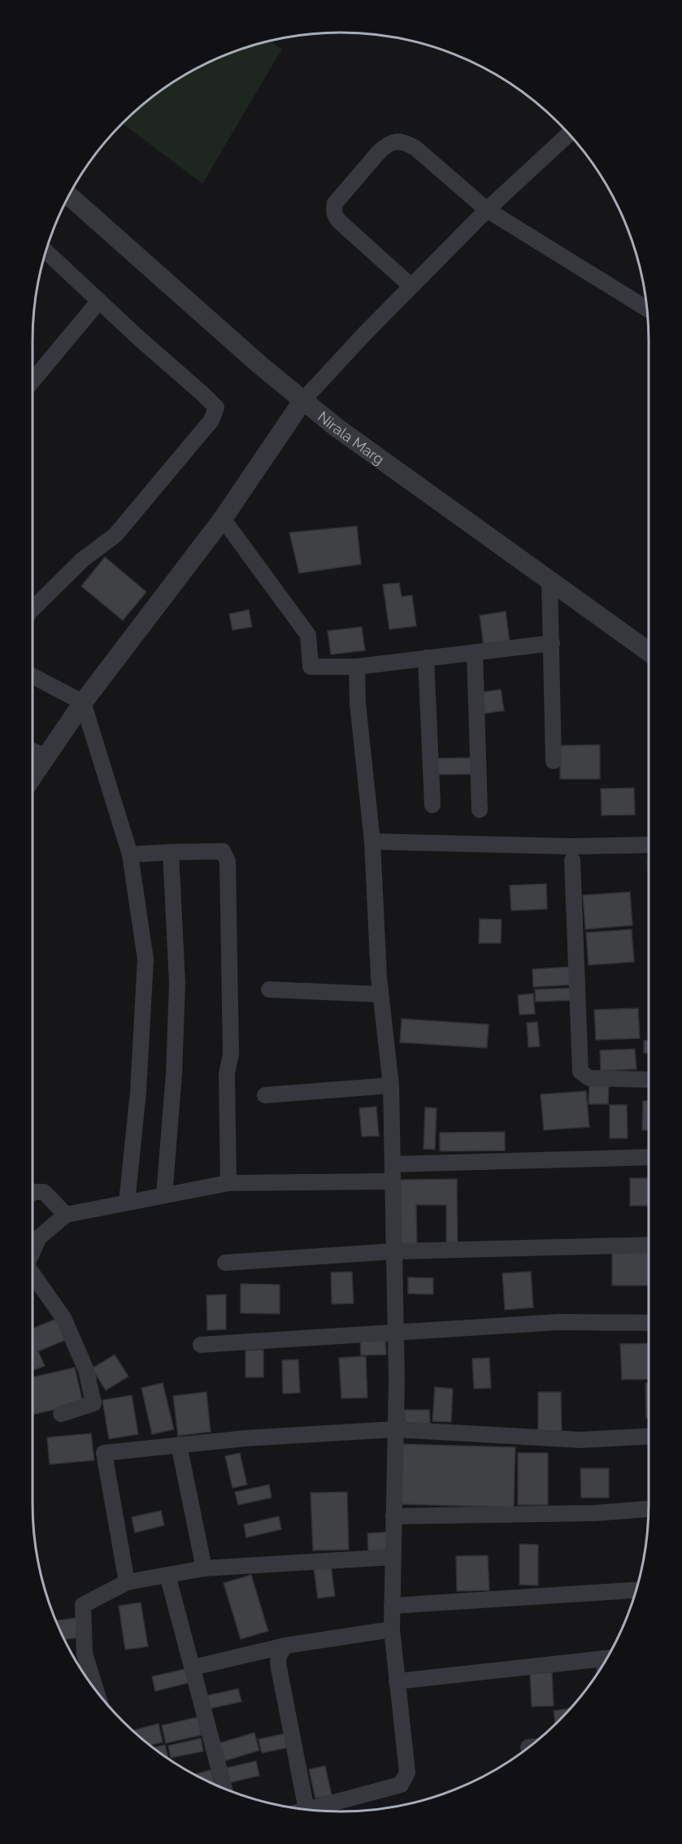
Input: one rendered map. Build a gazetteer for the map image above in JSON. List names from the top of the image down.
{
  "streets": {
    "street": ["Nirala Marg"]
  }
}
